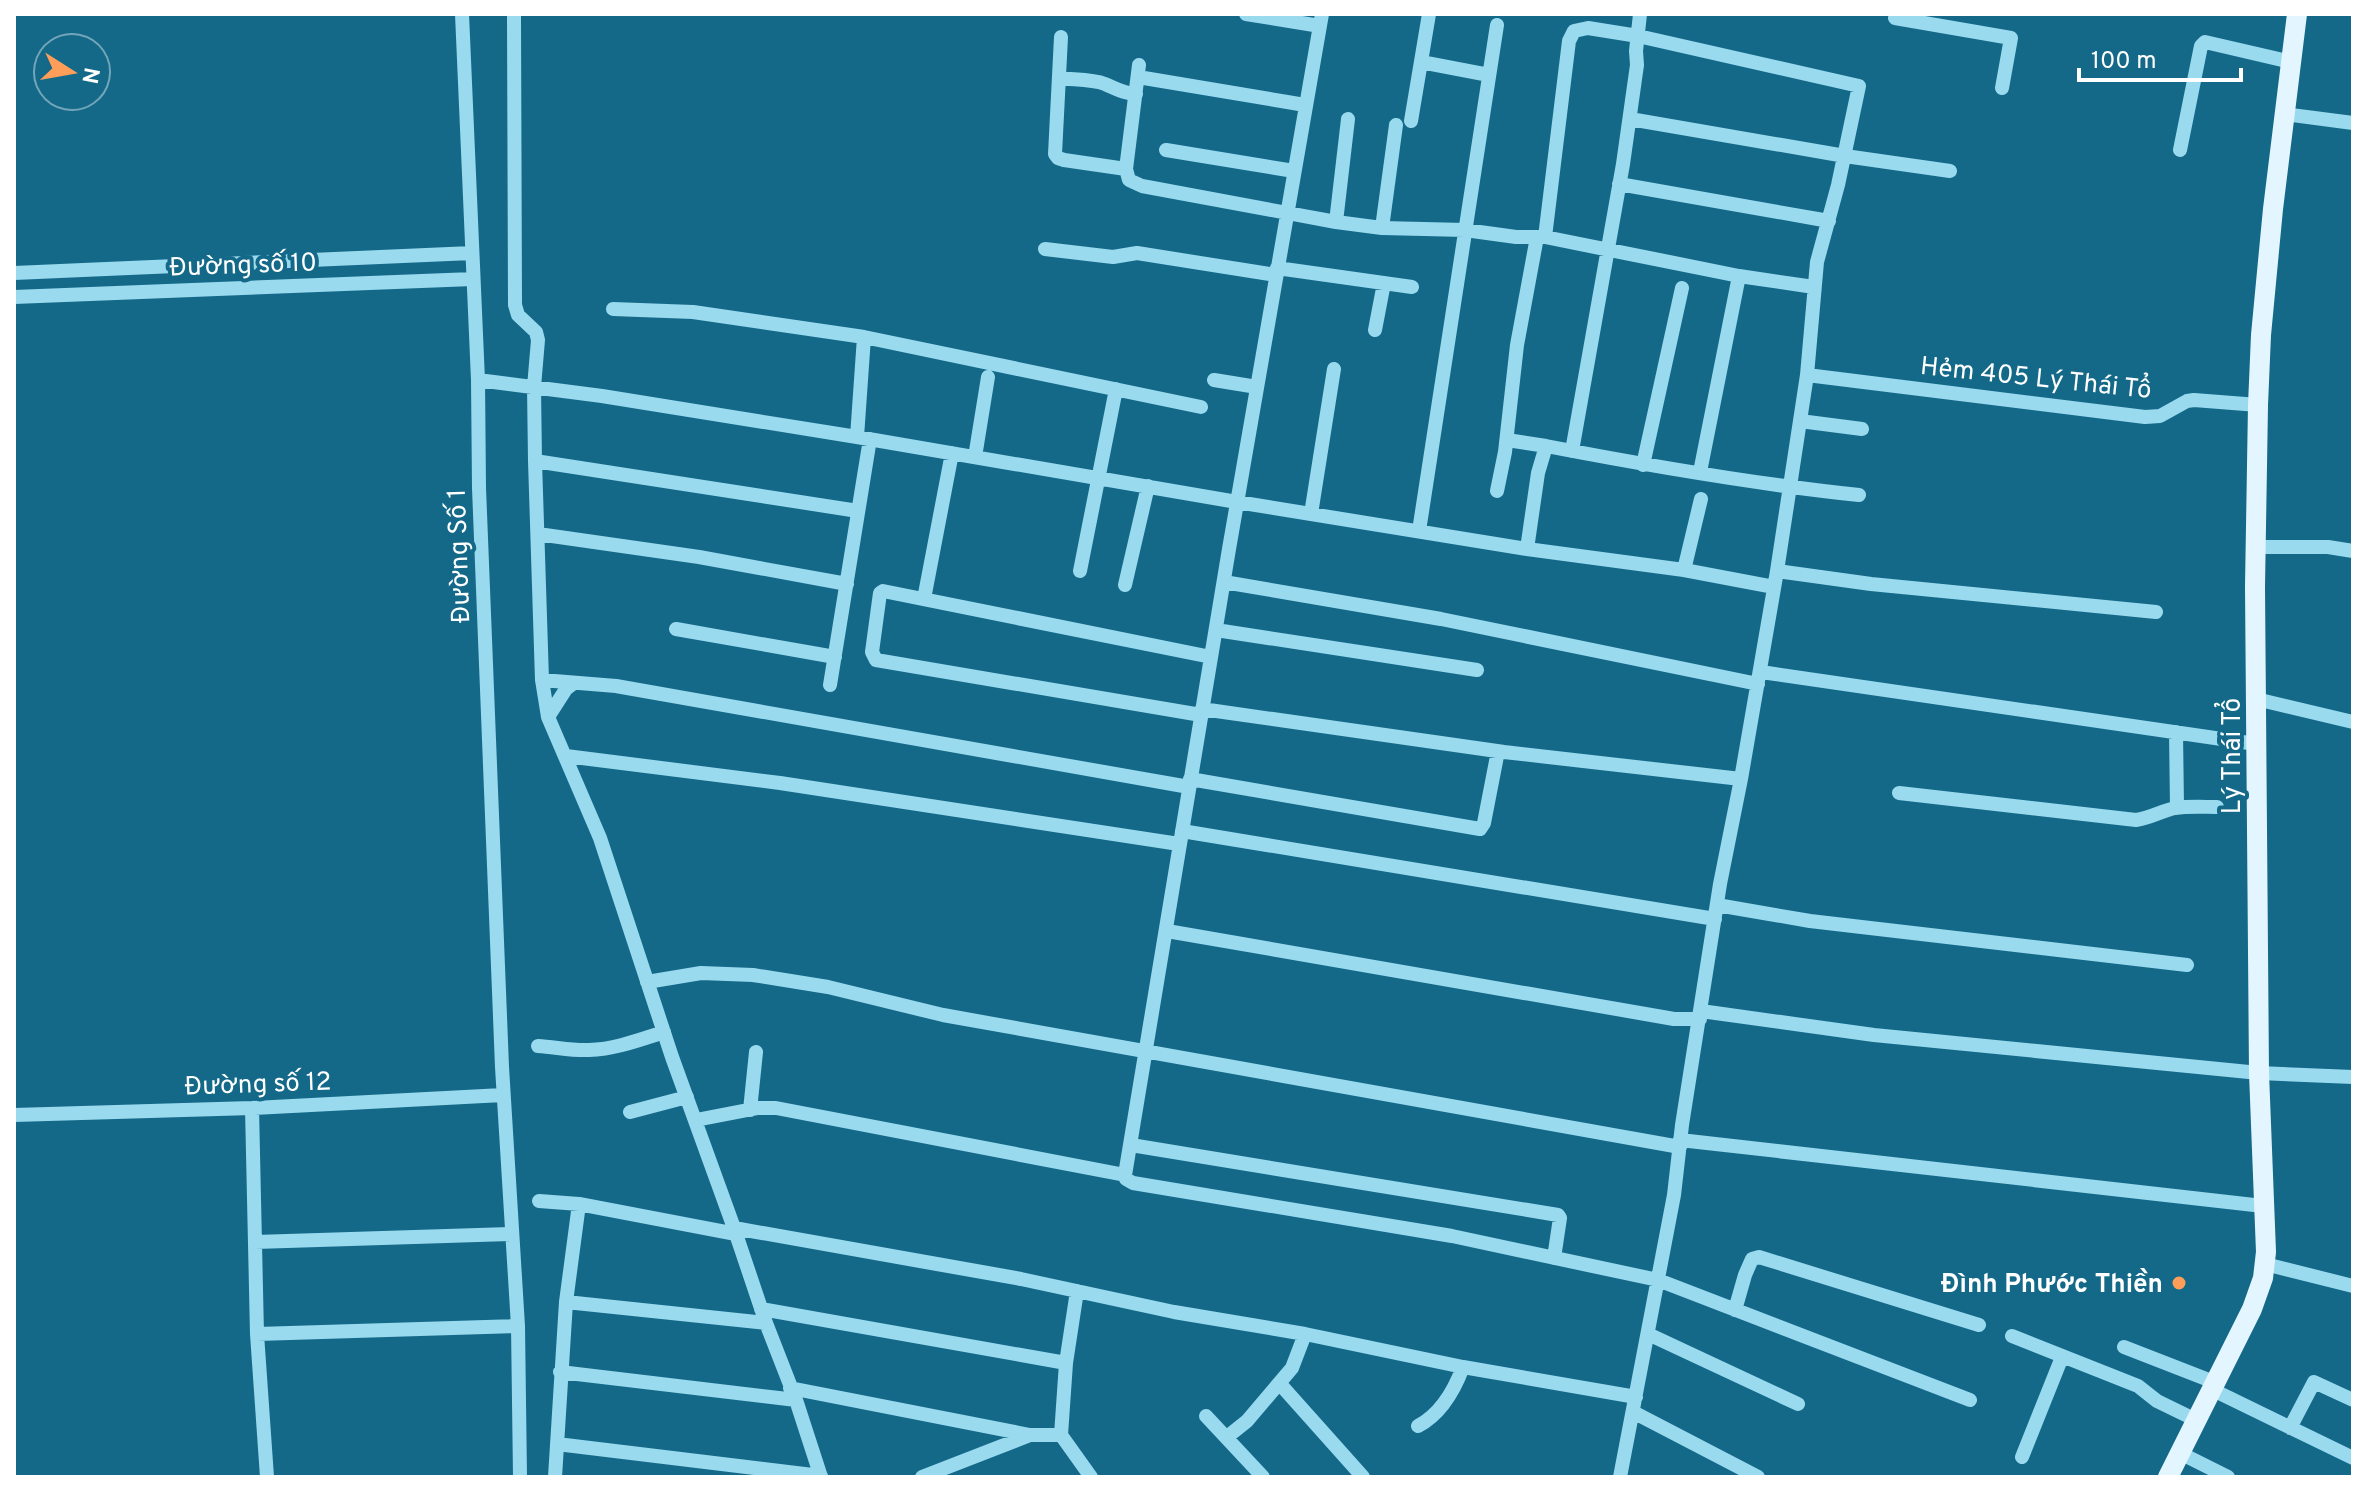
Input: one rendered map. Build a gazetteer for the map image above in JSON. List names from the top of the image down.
{
  "streets": {
    "main road": ["Lý Thái Tổ"],
    "street": [
      "Đường số 10",
      "Hẻm 405 Lý Thái Tổ",
      "Đường Số 1",
      "Đường số 12"
    ]
  },
  "crossings": [
    ["Đường số 10", "Đường Số 1"],
    ["Hẻm 405 Lý Thái Tổ", "Lý Thái Tổ"],
    ["Đường Số 1", "Đường số 12"]
  ],
  "places": ["Đình Phước Thiền"],
  "scale_bar": "100 m",
  "north": "right"
}
